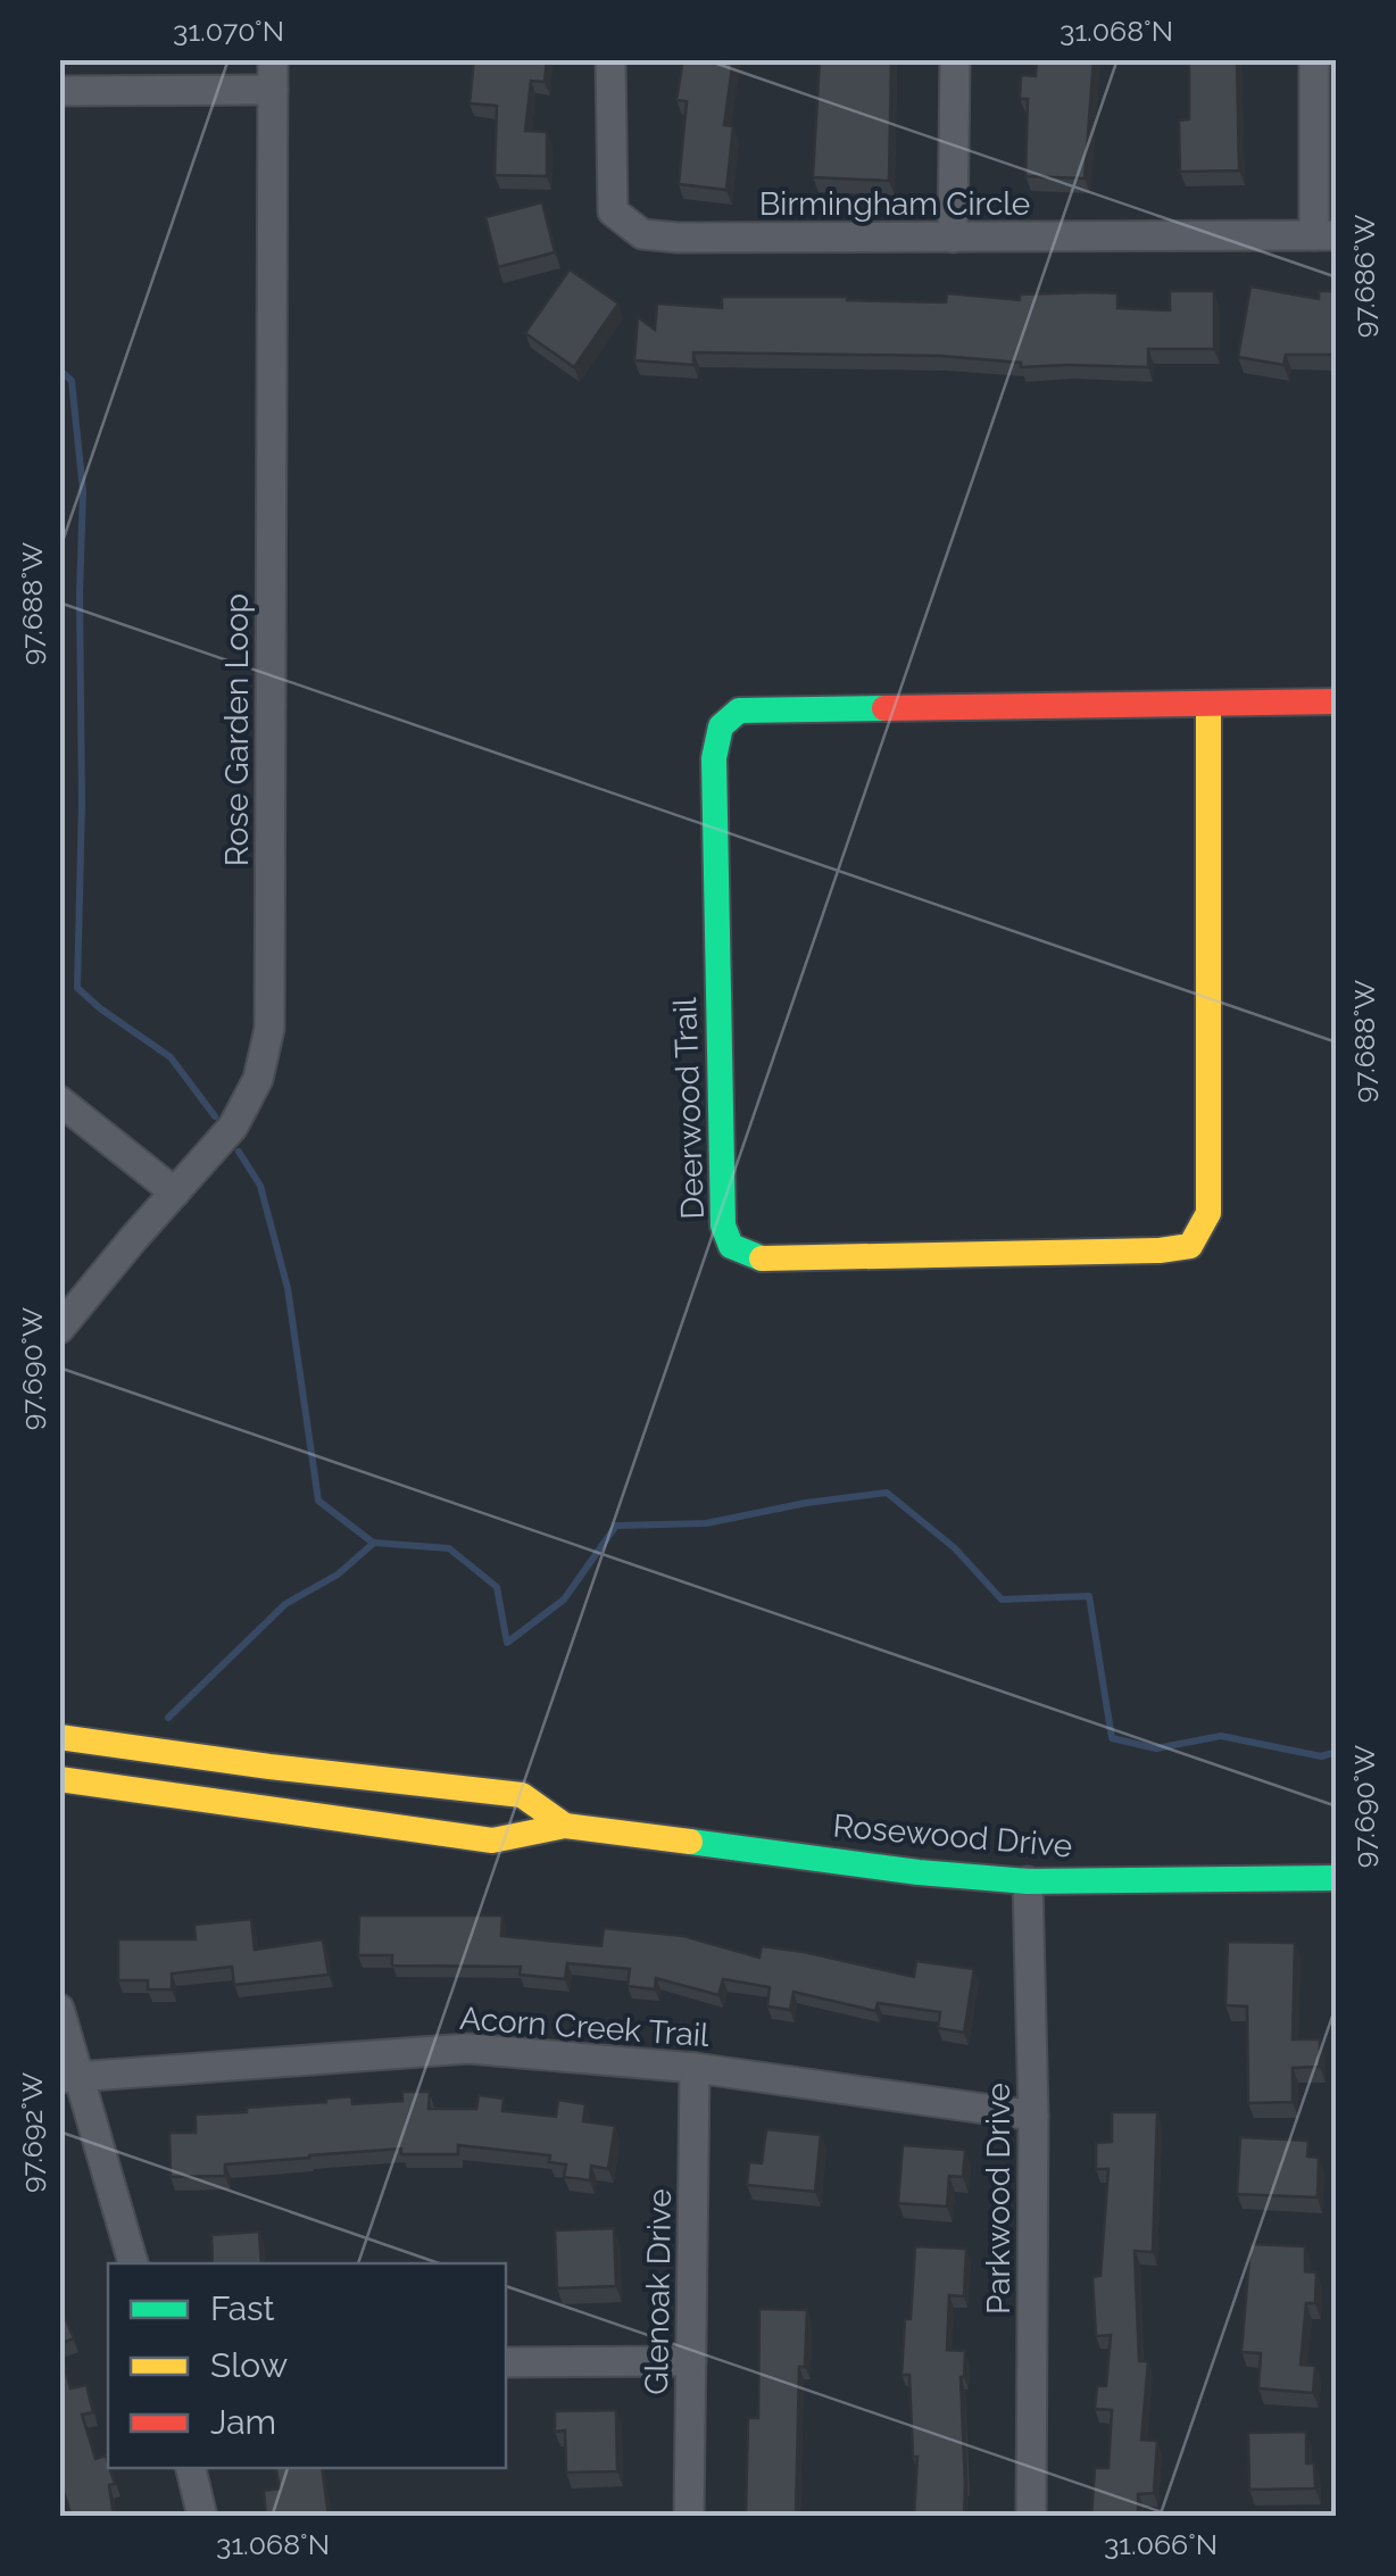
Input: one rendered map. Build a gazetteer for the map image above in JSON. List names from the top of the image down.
{
  "streets": {
    "street": [
      "Birmingham Circle",
      "Rose Garden Loop",
      "Deerwood Trail",
      "Rosewood Drive",
      "Acorn Creek Trail",
      "Parkwood Drive",
      "Glenoak Drive"
    ]
  },
  "crossings": [
    ["Rosewood Drive", "Parkwood Drive"],
    ["Acorn Creek Trail", "Parkwood Drive"],
    ["Acorn Creek Trail", "Glenoak Drive"]
  ],
  "legend": ["Fast", "Slow", "Jam"],
  "coordinates": [
    "31.070°N",
    "31.068°N",
    "97.686°W",
    "97.688°W",
    "97.690°W",
    "97.692°W",
    "31.066°N"
  ]
}
